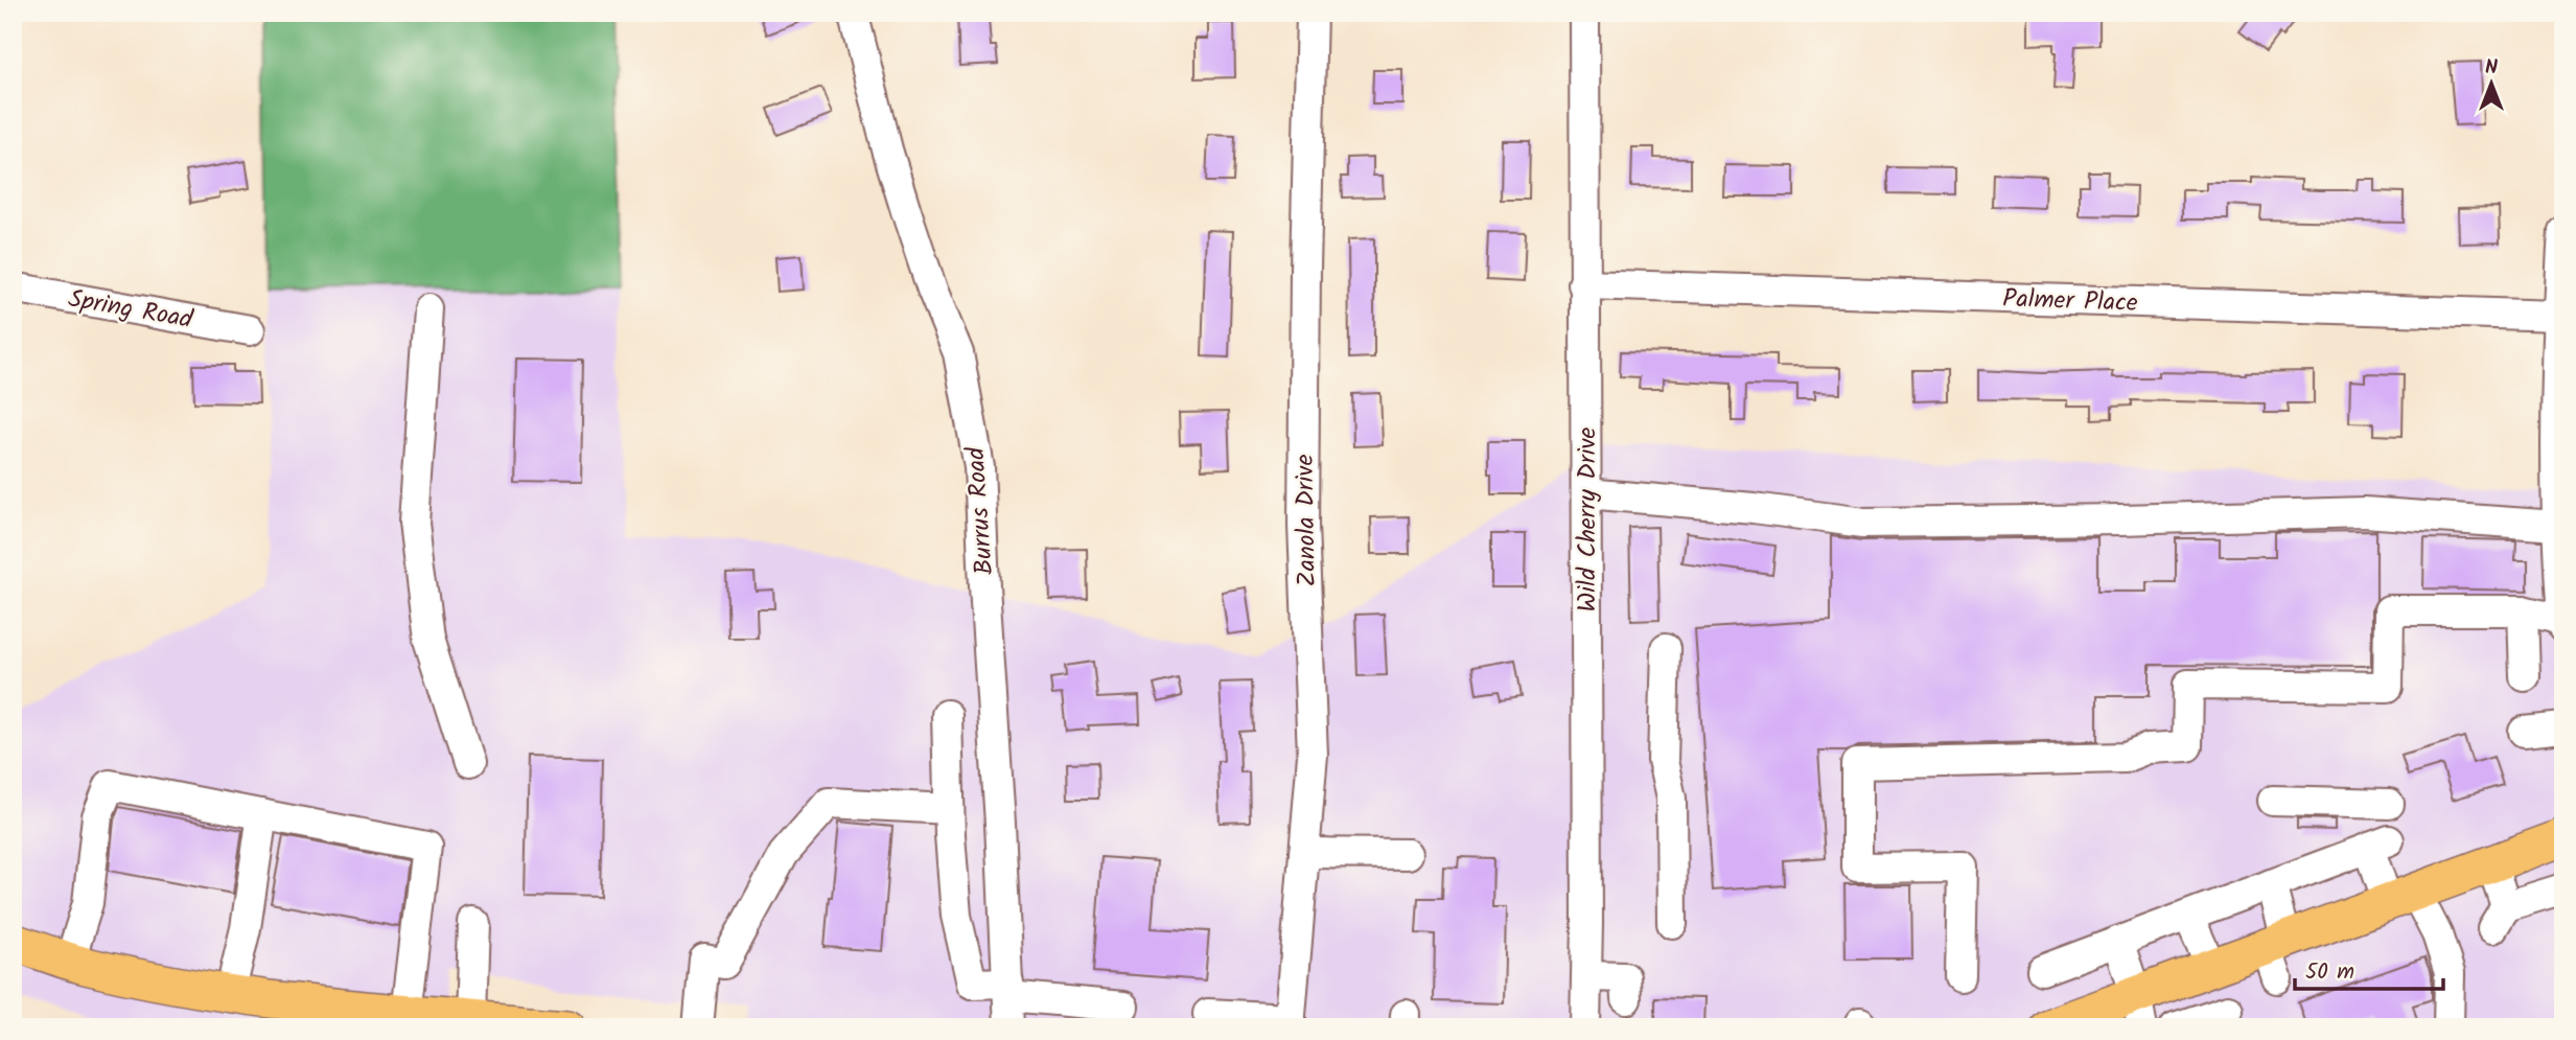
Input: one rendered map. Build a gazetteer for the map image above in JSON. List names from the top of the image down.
{
  "streets": {
    "street": [
      "Palmer Place",
      "Spring Road",
      "Burrus Road",
      "Wild Cherry Drive",
      "Zanola Drive"
    ]
  },
  "crossings": [
    ["Palmer Place", "Wild Cherry Drive"]
  ],
  "scale_bar": "50 m",
  "north": "top"
}
